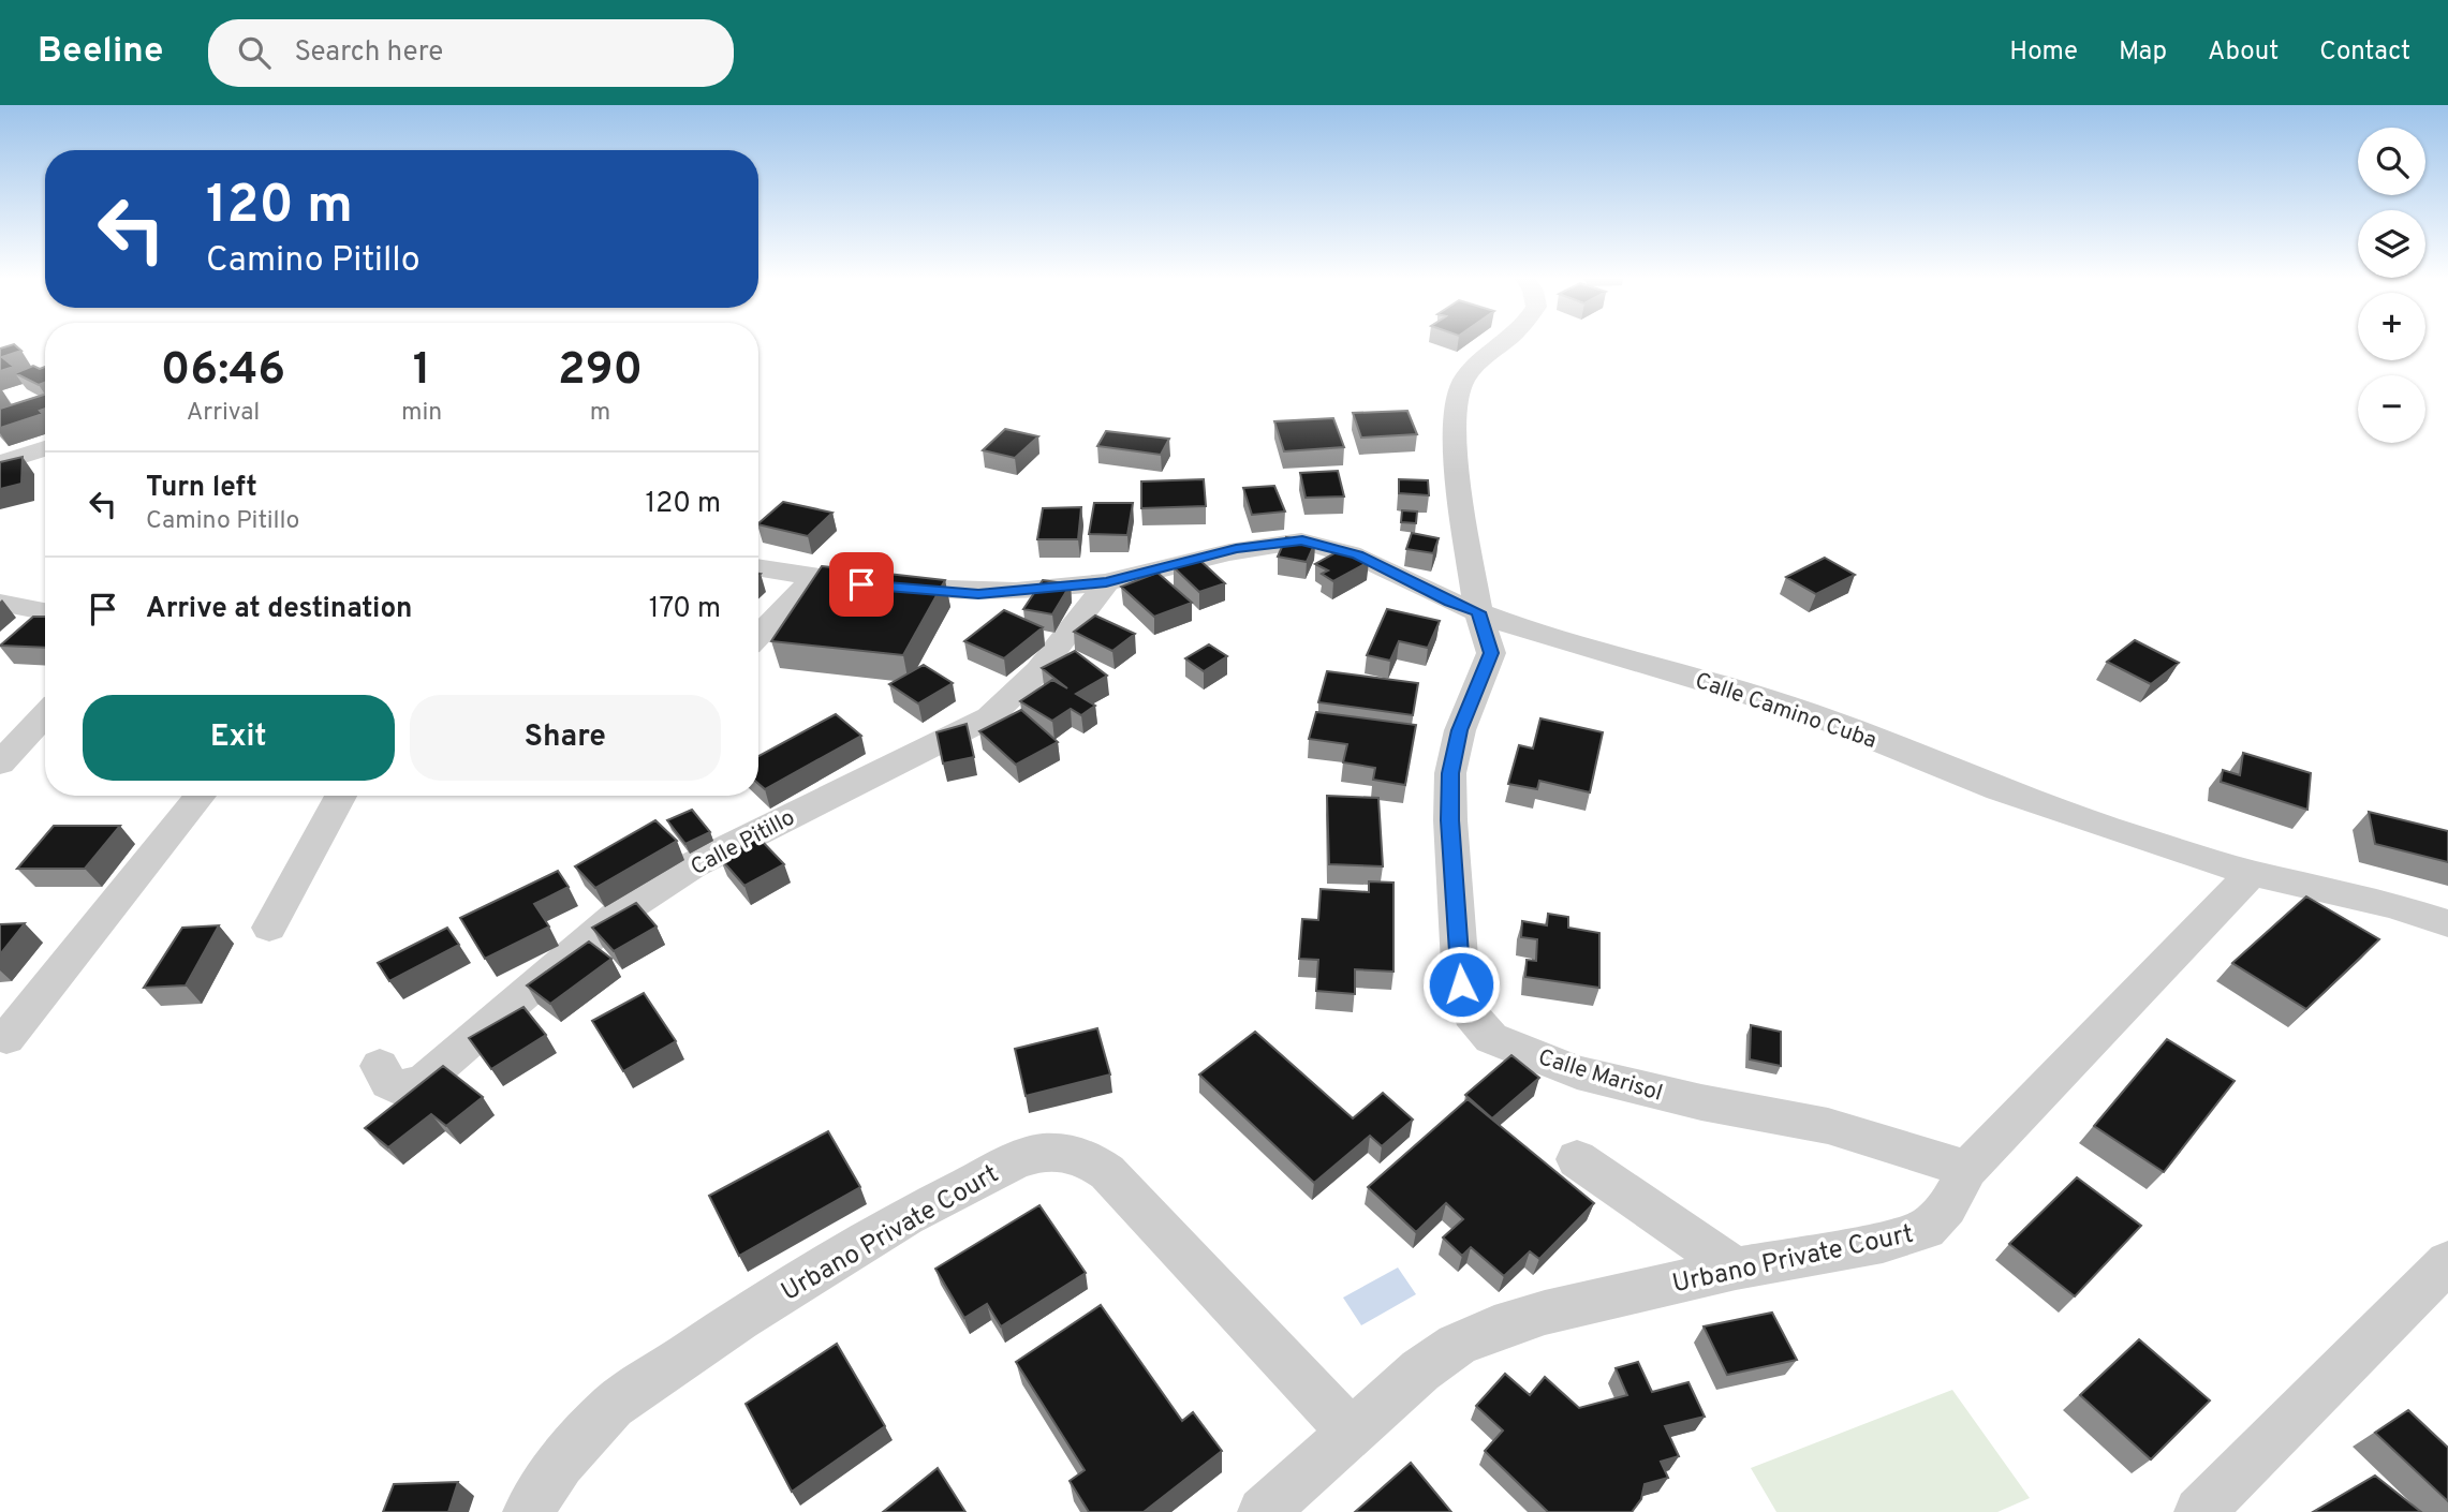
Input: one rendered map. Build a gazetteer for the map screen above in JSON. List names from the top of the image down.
{
  "streets": {
    "street": [
      "Calle Camino Cuba",
      "Calle Pitillo",
      "Calle Marisol",
      "Urbano Private Court"
    ]
  },
  "crossings": [
    ["Calle Camino Cuba", "Calle Pitillo"],
    ["Calle Camino Cuba", "Calle Marisol"],
    ["Calle Camino Cuba", "Urbano Private Court"],
    ["Calle Marisol", "Urbano Private Court"]
  ],
  "page": {
    "header": "Beeline",
    "search": "Search here",
    "nav": [
      "Home",
      "Map",
      "About",
      "Contact"
    ],
    "map_buttons": ["+", "−"],
    "turn": ["120 m", "Camino Pitillo"],
    "eta": [
      "06:46",
      "Arrival",
      "1",
      "min",
      "290",
      "m"
    ],
    "list": [
      {
        "name": "Turn left",
        "note": "Camino Pitillo",
        "value": "120 m"
      },
      {
        "name": "Arrive at destination",
        "value": "170 m"
      }
    ],
    "buttons": ["Exit", "Share"]
  }
}
